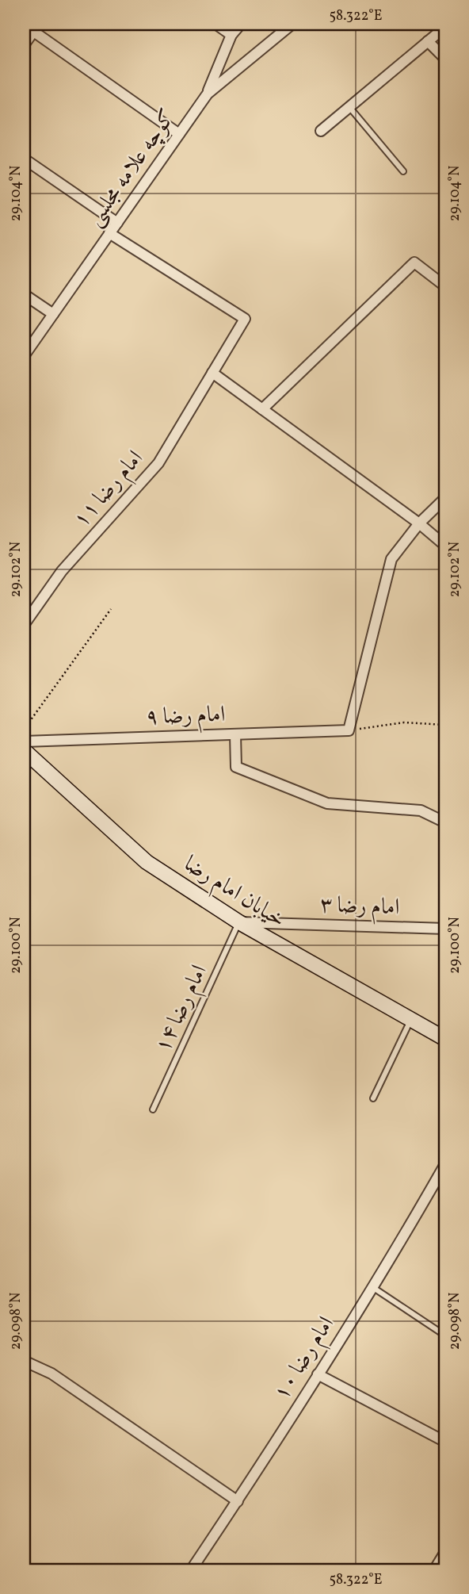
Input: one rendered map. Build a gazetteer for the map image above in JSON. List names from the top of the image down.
{
  "streets": {
    "street": [
      "کوچه علامه مجلسی",
      "امام رضا ۱۱",
      "امام رضا ۹",
      "خیابان امام رضا",
      "امام رضا ۳",
      "امام رضا ۱۰"
    ],
    "lane": ["امام رضا ۱۴"]
  },
  "crossings": [
    ["کوچه علامه مجلسی", "امام رضا ۱۱"],
    ["خیابان امام رضا", "امام رضا ۳"],
    ["خیابان امام رضا", "امام رضا ۱۴"],
    ["امام رضا ۳", "امام رضا ۱۴"]
  ],
  "coordinates": [
    "58.322°E",
    "29.104°N",
    "29.102°N",
    "29.100°N",
    "29.098°N"
  ]
}
